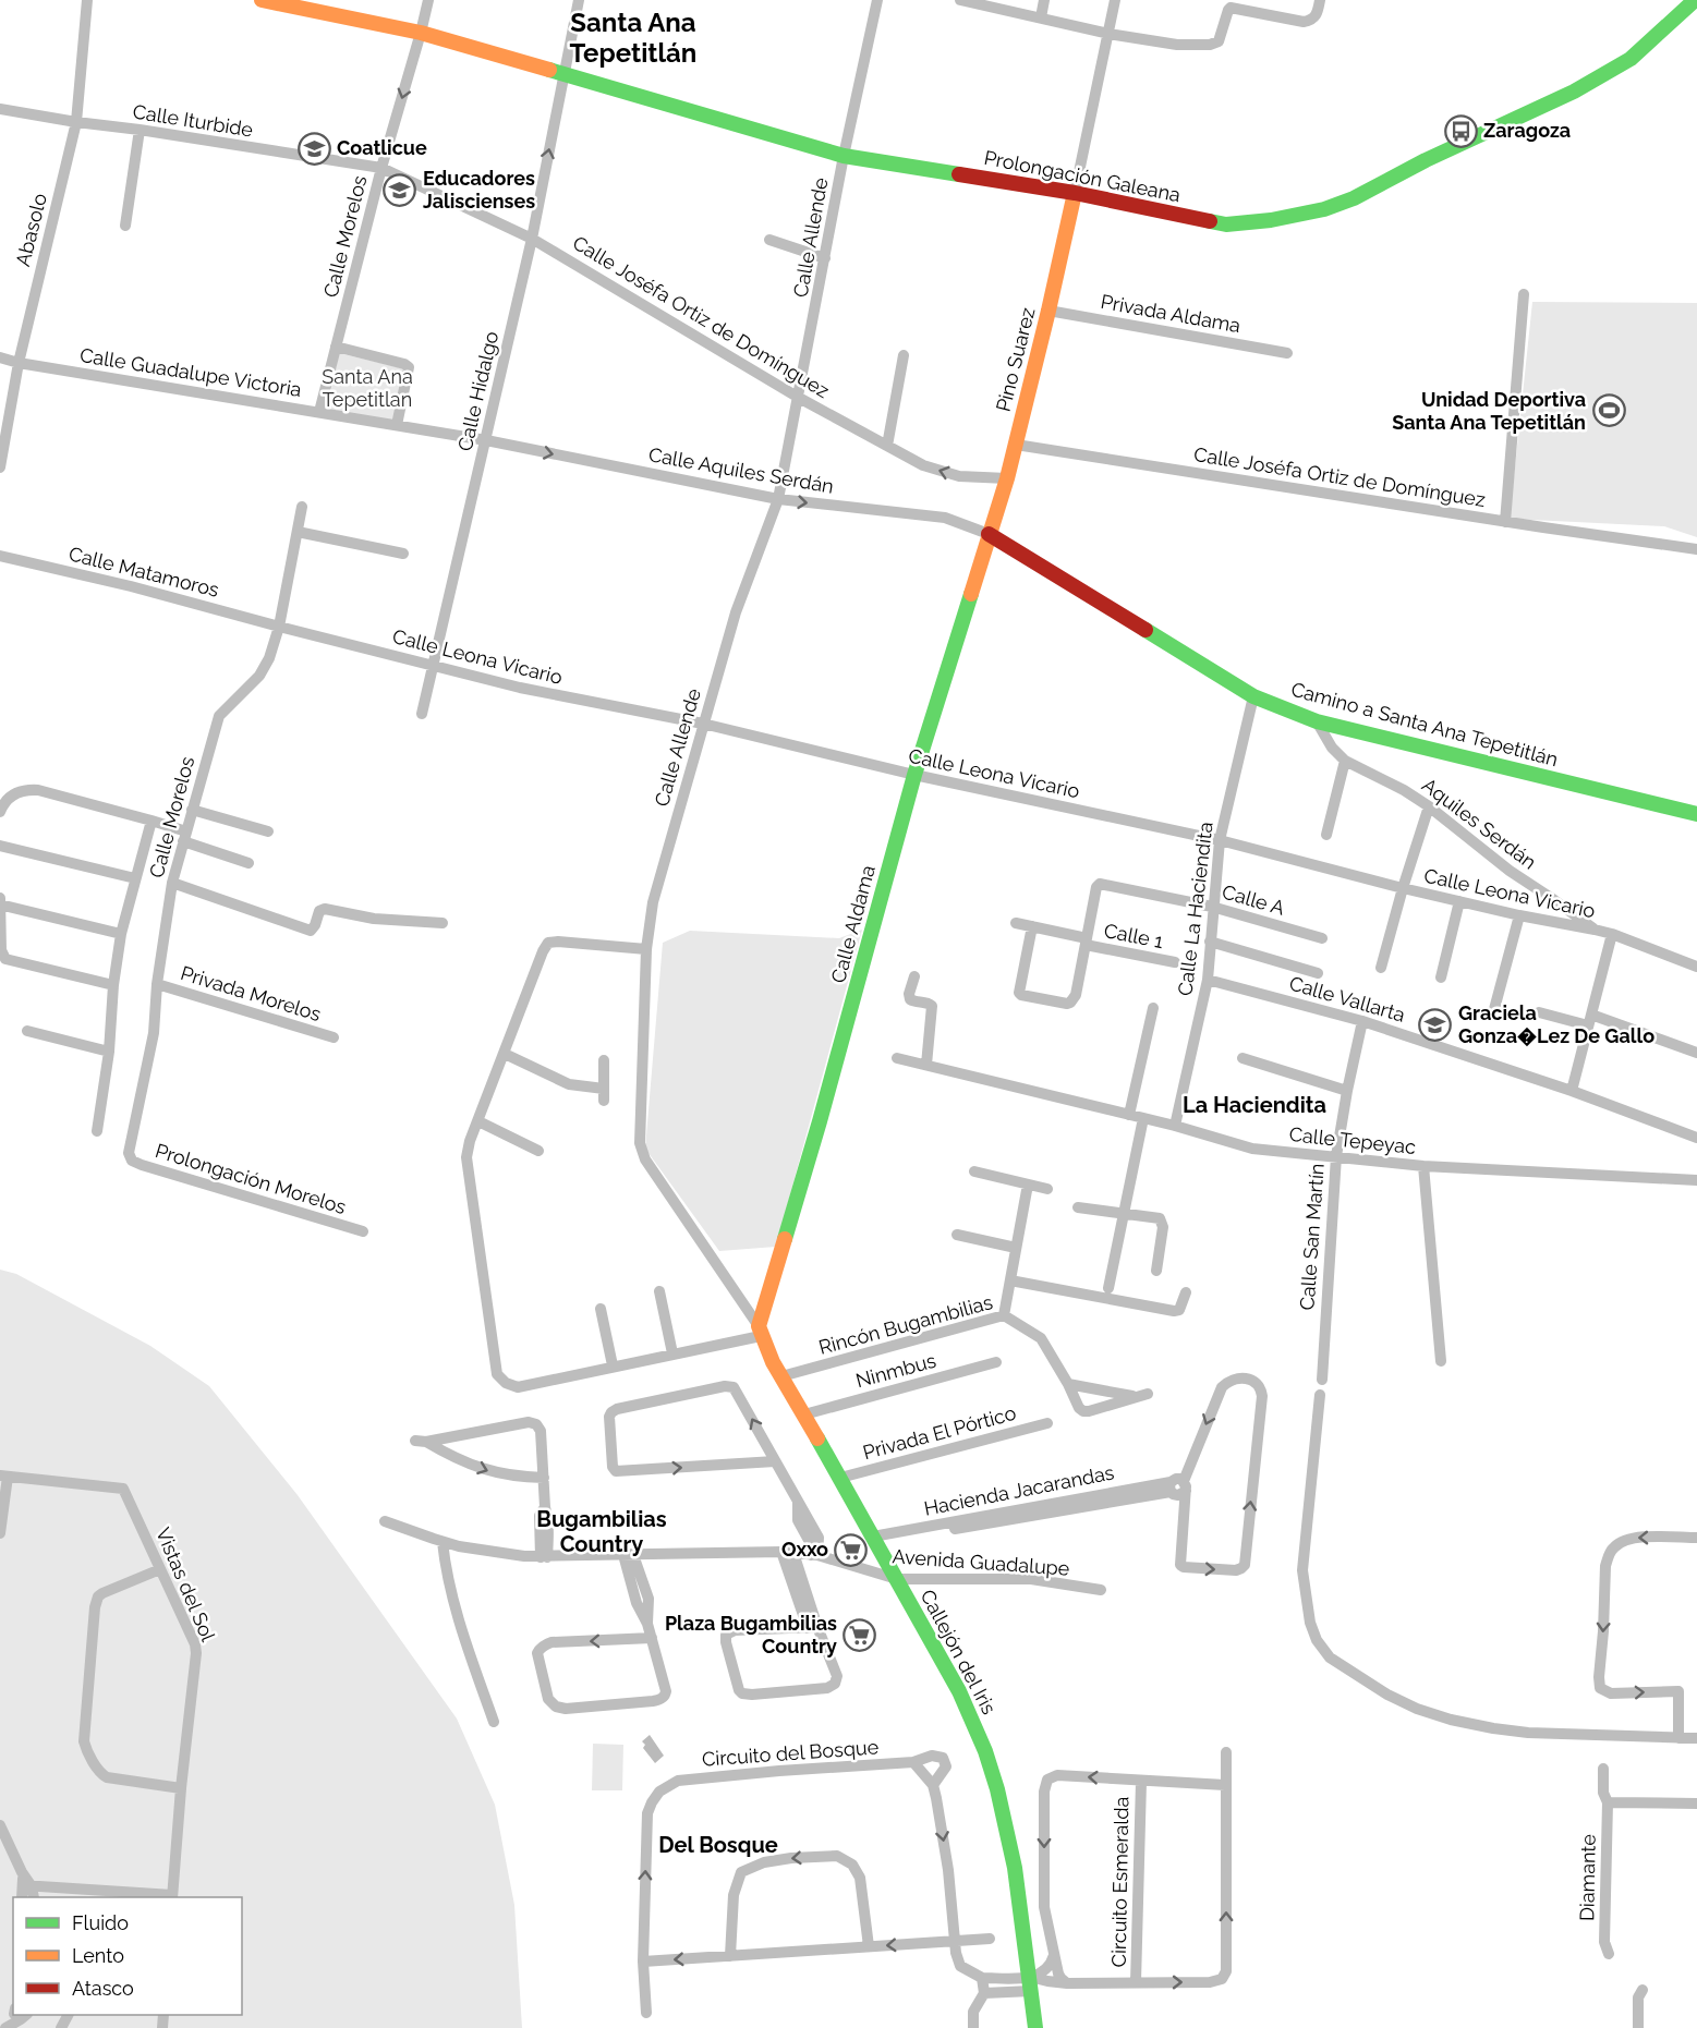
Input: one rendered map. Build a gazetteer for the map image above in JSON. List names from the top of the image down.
{
  "streets": {
    "street": [
      "Calle Iturbide",
      "Prolongación Galeana",
      "Abasolo",
      "Calle Morelos",
      "Calle Allende",
      "Privada Aldama",
      "Calle Joséfa Ortiz de Domínguez",
      "Pino Suarez",
      "Calle Guadalupe Victoria",
      "Calle Hidalgo",
      "Calle Aquiles Serdán",
      "Calle Matamoros",
      "Calle Leona Vicario",
      "Camino a Santa Ana Tepetitlán",
      "Aquiles Serdán",
      "Calle A",
      "Calle La Haciendita",
      "Calle Aldama",
      "Calle 1",
      "Privada Morelos",
      "Calle Vallarta",
      "Calle Tepeyac",
      "Prolongación Morelos",
      "Calle San Martín",
      "Rincón Bugambilias",
      "Ninmbus",
      "Privada El Pórtico",
      "Hacienda Jacarandas",
      "Avenida Guadalupe",
      "Vistas del Sol",
      "Callejón del Iris",
      "Circuito del Bosque",
      "Diamante",
      "Circuito Esmeralda"
    ]
  },
  "crossings": [
    ["Calle Iturbide", "Abasolo"],
    ["Calle Iturbide", "Calle Morelos"],
    ["Calle Iturbide", "Calle Joséfa Ortiz de Domínguez"],
    ["Prolongación Galeana", "Calle Morelos"],
    ["Prolongación Galeana", "Calle Allende"],
    ["Prolongación Galeana", "Pino Suarez"],
    ["Prolongación Galeana", "Calle Hidalgo"],
    ["Abasolo", "Calle Guadalupe Victoria"],
    ["Calle Morelos", "Calle Joséfa Ortiz de Domínguez"],
    ["Calle Morelos", "Calle Guadalupe Victoria"],
    ["Calle Morelos", "Calle Matamoros"],
    ["Calle Morelos", "Calle Leona Vicario"],
    ["Calle Morelos", "Privada Morelos"],
    ["Calle Morelos", "Prolongación Morelos"],
    ["Calle Allende", "Calle Joséfa Ortiz de Domínguez"],
    ["Calle Allende", "Calle Aquiles Serdán"],
    ["Calle Allende", "Calle Leona Vicario"],
    ["Calle Allende", "Calle Aldama"],
    ["Calle Allende", "Callejón del Iris"],
    ["Privada Aldama", "Pino Suarez"],
    ["Calle Joséfa Ortiz de Domínguez", "Pino Suarez"],
    ["Calle Joséfa Ortiz de Domínguez", "Calle Hidalgo"],
    ["Pino Suarez", "Calle Aquiles Serdán"],
    ["Pino Suarez", "Camino a Santa Ana Tepetitlán"],
    ["Pino Suarez", "Calle Aldama"],
    ["Calle Guadalupe Victoria", "Calle Hidalgo"],
    ["Calle Guadalupe Victoria", "Calle Aquiles Serdán"],
    ["Calle Hidalgo", "Calle Aquiles Serdán"],
    ["Calle Hidalgo", "Calle Leona Vicario"],
    ["Calle Aquiles Serdán", "Camino a Santa Ana Tepetitlán"],
    ["Calle Aquiles Serdán", "Calle Aldama"],
    ["Calle Matamoros", "Calle Leona Vicario"],
    ["Calle Leona Vicario", "Aquiles Serdán"],
    ["Calle Leona Vicario", "Calle La Haciendita"],
    ["Calle Leona Vicario", "Calle Aldama"],
    ["Camino a Santa Ana Tepetitlán", "Aquiles Serdán"],
    ["Camino a Santa Ana Tepetitlán", "Calle La Haciendita"],
    ["Camino a Santa Ana Tepetitlán", "Calle Aldama"],
    ["Calle A", "Calle La Haciendita"],
    ["Calle A", "Calle 1"],
    ["Calle La Haciendita", "Calle Vallarta"],
    ["Calle La Haciendita", "Calle Tepeyac"],
    ["Calle Aldama", "Callejón del Iris"],
    ["Calle Vallarta", "Calle San Martín"],
    ["Calle Tepeyac", "Calle San Martín"],
    ["Rincón Bugambilias", "Callejón del Iris"],
    ["Ninmbus", "Callejón del Iris"],
    ["Privada El Pórtico", "Callejón del Iris"],
    ["Hacienda Jacarandas", "Callejón del Iris"],
    ["Avenida Guadalupe", "Callejón del Iris"],
    ["Callejón del Iris", "Circuito Esmeralda"]
  ],
  "one_way": ["Calle Aquiles Serdán"],
  "districts": [
    "Santa Ana Tepetitlán",
    "La Haciendita",
    "Bugambilias Country",
    "Del Bosque"
  ],
  "parks": ["Santa Ana Tepetitlan"],
  "places": {
    "bus stop": ["Zaragoza"],
    "school or university": ["Coatlicue", "Educadores Jaliscienses", "Graciela Gonza�Lez De Gallo"],
    "sports": ["Unidad Deportiva Santa Ana Tepetitlán"],
    "supermarket": ["Oxxo", "Plaza Bugambilias Country"]
  },
  "legend": ["Fluido", "Lento", "Atasco"]
}
